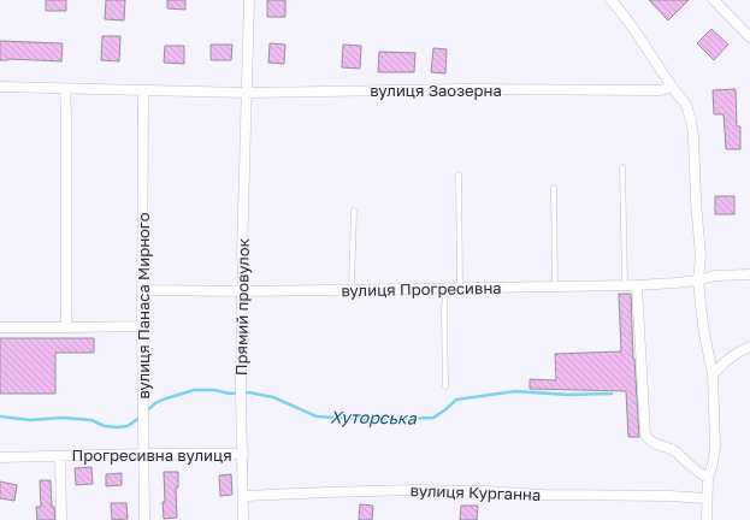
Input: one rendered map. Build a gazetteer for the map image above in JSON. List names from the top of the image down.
{
  "streets": {
    "street": [
      "вулиця Заозерна",
      "вулиця Прогресивна",
      "вулиця Панаса Мирного",
      "Прямий провулок",
      "Прогресивна вулиця",
      "вулиця Курганна"
    ]
  },
  "crossings": [
    ["вулиця Заозерна", "вулиця Панаса Мирного"],
    ["вулиця Заозерна", "Прямий провулок"],
    ["вулиця Прогресивна", "вулиця Панаса Мирного"],
    ["вулиця Прогресивна", "Прямий провулок"],
    ["вулиця Панаса Мирного", "Прогресивна вулиця"],
    ["Прямий провулок", "Прогресивна вулиця"],
    ["Прямий провулок", "вулиця Курганна"]
  ],
  "water": ["Хуторська"]
}
